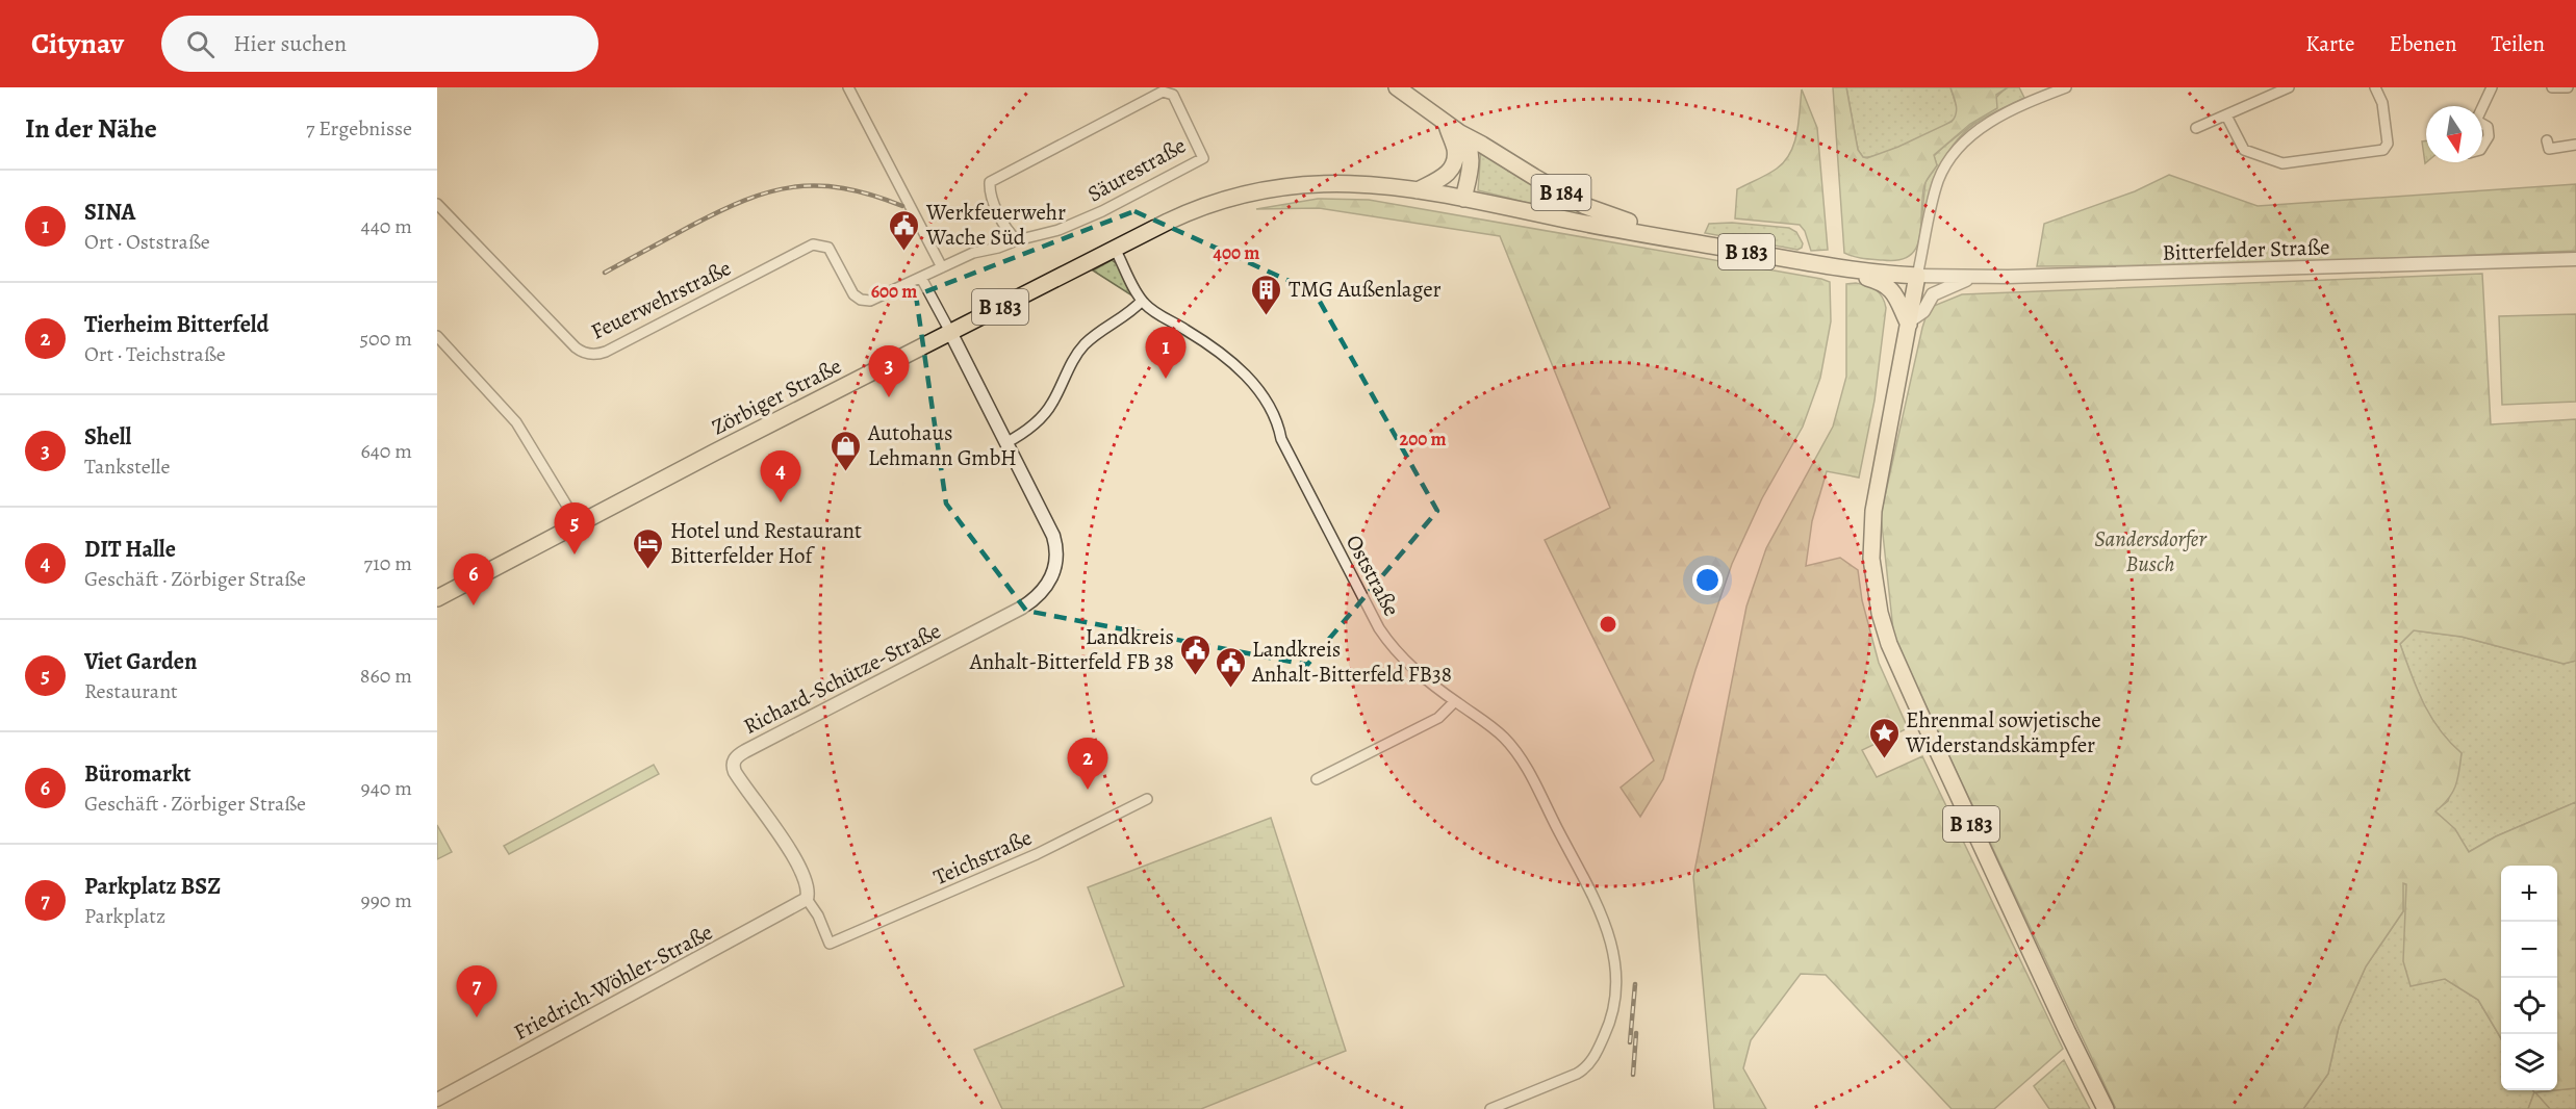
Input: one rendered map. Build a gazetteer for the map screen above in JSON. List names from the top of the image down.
{
  "streets": {
    "main road": ["B 184", "B 183", "Zörbiger Straße"],
    "street": [
      "Säurestraße",
      "Bitterfelder Straße",
      "Feuerwehrstraße",
      "Oststraße",
      "Richard-Schütze-Straße",
      "Teichstraße",
      "Friedrich-Wöhler-Straße"
    ]
  },
  "crossings": [
    ["Säurestraße", "Feuerwehrstraße"],
    ["B 184", "B 183"],
    ["Bitterfelder Straße", "B 183"],
    ["B 183", "Zörbiger Straße"],
    ["Zörbiger Straße", "Oststraße"],
    ["Richard-Schütze-Straße", "Teichstraße"],
    ["Richard-Schütze-Straße", "Friedrich-Wöhler-Straße"],
    ["Teichstraße", "Friedrich-Wöhler-Straße"]
  ],
  "parks": ["Sandersdorfer Busch"],
  "places": {
    "public building": ["Werkfeuerwehr Wache Süd", "Landkreis Anhalt-Bitterfeld FB 38", "Landkreis Anhalt-Bitterfeld FB38"],
    "building": ["TMG Außenlager"],
    "shop": ["Autohaus Lehmann GmbH"],
    "hotel": ["Hotel und Restaurant Bitterfelder Hof"],
    "place": ["Ehrenmal sowjetische Widerstandskämpfer"]
  },
  "north": "bottom",
  "page": {
    "header": "Citynav",
    "search": "Hier suchen",
    "nav": ["Karte", "Ebenen", "Teilen"],
    "heading": ["In der Nähe", "7 Ergebnisse"],
    "list": [
      {
        "mark": "1",
        "name": "SINA",
        "note": "Ort · Oststraße",
        "value": "440 m"
      },
      {
        "mark": "2",
        "name": "Tierheim Bitterfeld",
        "note": "Ort · Teichstraße",
        "value": "500 m"
      },
      {
        "mark": "3",
        "name": "Shell",
        "note": "Tankstelle",
        "value": "640 m"
      },
      {
        "mark": "4",
        "name": "DIT Halle",
        "note": "Geschäft · Zörbiger Straße",
        "value": "710 m"
      },
      {
        "mark": "5",
        "name": "Viet Garden",
        "note": "Restaurant",
        "value": "860 m"
      },
      {
        "mark": "6",
        "name": "Büromarkt",
        "note": "Geschäft · Zörbiger Straße",
        "value": "940 m"
      },
      {
        "mark": "7",
        "name": "Parkplatz BSZ",
        "note": "Parkplatz",
        "value": "990 m"
      }
    ],
    "pins": [
      "1",
      "3",
      "4",
      "5",
      "6",
      "2",
      "7"
    ],
    "map_buttons": ["+", "−"]
  },
  "rings": ["400 m", "600 m", "200 m"]
}
